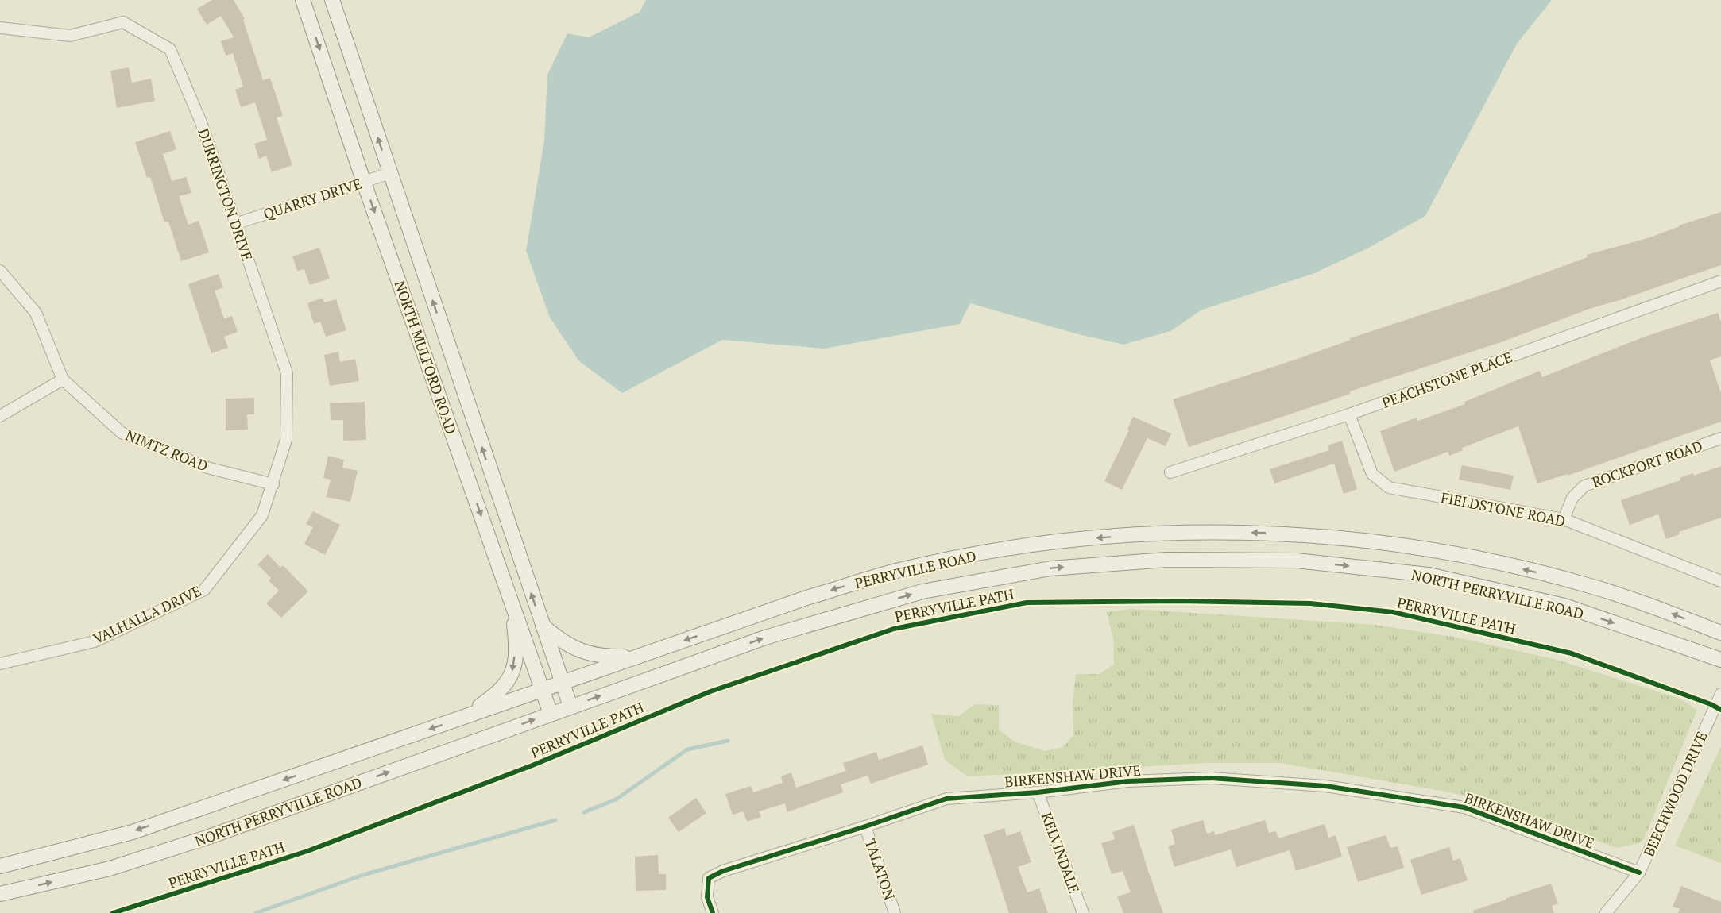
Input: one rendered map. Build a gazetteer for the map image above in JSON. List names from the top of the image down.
{
  "streets": {
    "main road": ["NORTH MULFORD ROAD", "PERRYVILLE ROAD", "NORTH PERRYVILLE ROAD"],
    "street": [
      "DURRINGTON DRIVE",
      "QUARRY DRIVE",
      "PEACHSTONE PLACE",
      "NIMTZ ROAD",
      "ROCKPORT ROAD",
      "FIELDSTONE ROAD",
      "VALHALLA DRIVE",
      "BIRKENSHAW DRIVE",
      "BEECHWOOD DRIVE",
      "KELVINDALE",
      "TALATON"
    ],
    "cycle path": ["PERRYVILLE PATH"]
  },
  "crossings": [
    ["DURRINGTON DRIVE", "QUARRY DRIVE"],
    ["DURRINGTON DRIVE", "NIMTZ ROAD"],
    ["DURRINGTON DRIVE", "VALHALLA DRIVE"],
    ["QUARRY DRIVE", "NORTH MULFORD ROAD"],
    ["NORTH MULFORD ROAD", "PERRYVILLE ROAD"],
    ["NORTH MULFORD ROAD", "NORTH PERRYVILLE ROAD"],
    ["PEACHSTONE PLACE", "FIELDSTONE ROAD"],
    ["ROCKPORT ROAD", "FIELDSTONE ROAD"],
    ["PERRYVILLE ROAD", "NORTH PERRYVILLE ROAD"],
    ["BIRKENSHAW DRIVE", "BEECHWOOD DRIVE"],
    ["BIRKENSHAW DRIVE", "KELVINDALE"],
    ["BIRKENSHAW DRIVE", "TALATON"]
  ]
}
